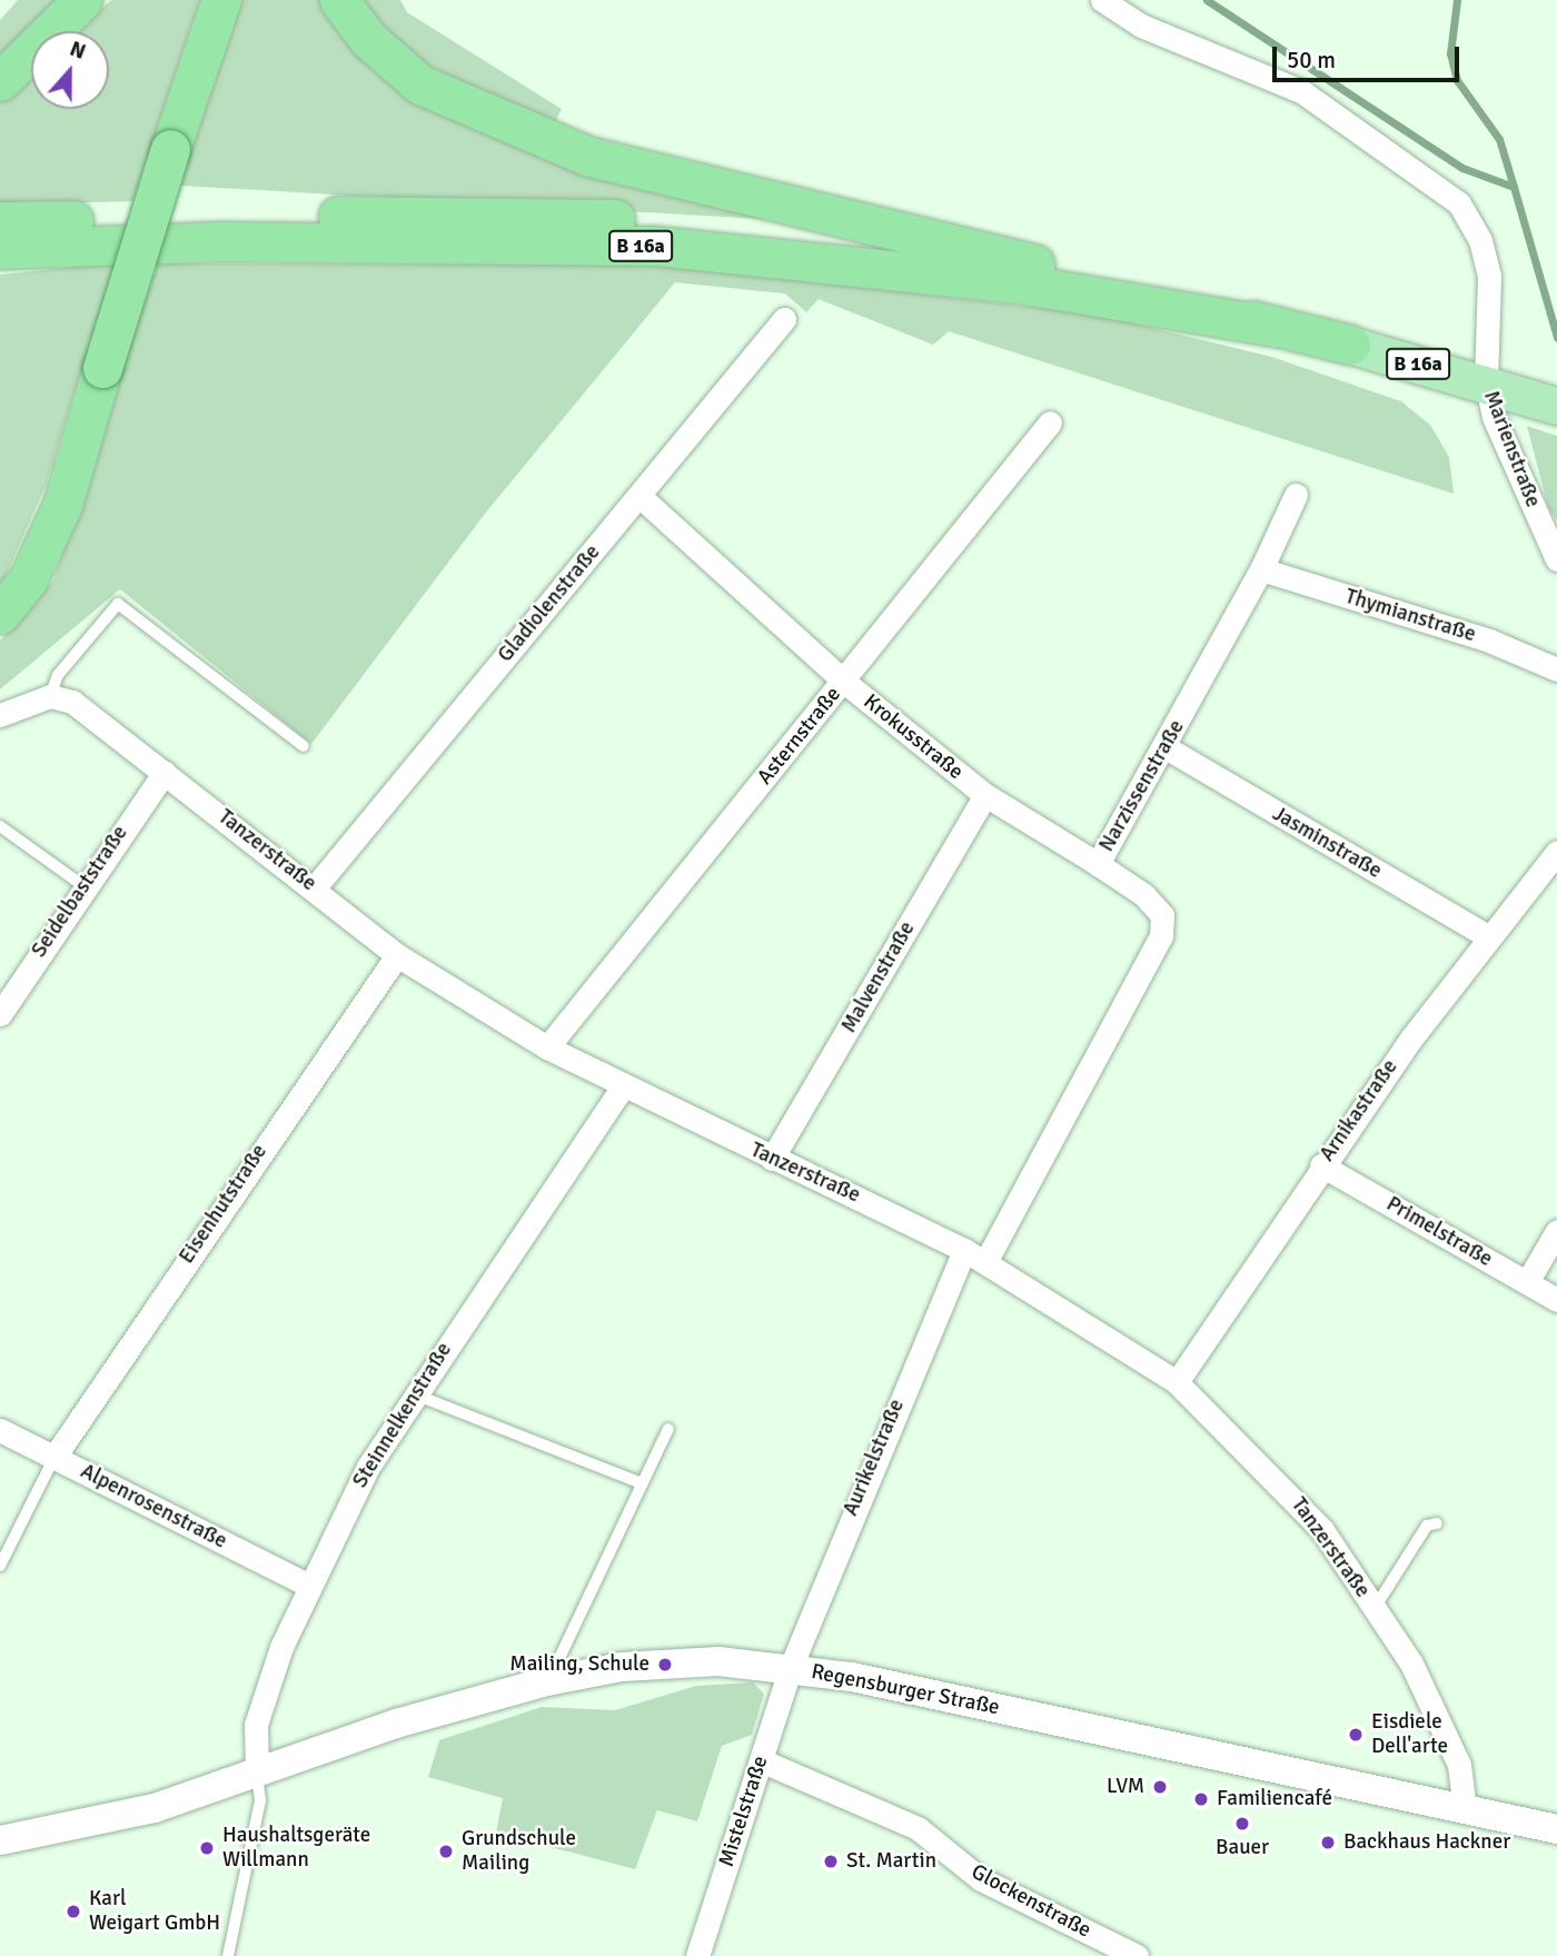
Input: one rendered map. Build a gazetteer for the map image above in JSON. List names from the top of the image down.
{
  "streets": {
    "highway": ["B 16a"],
    "street": [
      "Marienstraße",
      "Gladiolenstraße",
      "Thymianstraße",
      "Asternstraße",
      "Krokusstraße",
      "Narzissenstraße",
      "Jasminstraße",
      "Tanzerstraße",
      "Seidelbaststraße",
      "Malvenstraße",
      "Arnikastraße",
      "Eisenhutstraße",
      "Primelstraße",
      "Steinnelkenstraße",
      "Aurikelstraße",
      "Alpenrosenstraße",
      "Regensburger Straße",
      "Mistelstraße",
      "Glockenstraße"
    ]
  },
  "crossings": [
    ["B 16a", "Marienstraße"],
    ["Gladiolenstraße", "Krokusstraße"],
    ["Gladiolenstraße", "Tanzerstraße"],
    ["Thymianstraße", "Narzissenstraße"],
    ["Asternstraße", "Krokusstraße"],
    ["Asternstraße", "Tanzerstraße"],
    ["Krokusstraße", "Narzissenstraße"],
    ["Krokusstraße", "Malvenstraße"],
    ["Narzissenstraße", "Jasminstraße"],
    ["Narzissenstraße", "Tanzerstraße"],
    ["Jasminstraße", "Arnikastraße"],
    ["Tanzerstraße", "Seidelbaststraße"],
    ["Tanzerstraße", "Malvenstraße"],
    ["Tanzerstraße", "Arnikastraße"],
    ["Tanzerstraße", "Eisenhutstraße"],
    ["Tanzerstraße", "Steinnelkenstraße"],
    ["Tanzerstraße", "Aurikelstraße"],
    ["Tanzerstraße", "Regensburger Straße"],
    ["Arnikastraße", "Primelstraße"],
    ["Eisenhutstraße", "Alpenrosenstraße"],
    ["Steinnelkenstraße", "Alpenrosenstraße"],
    ["Steinnelkenstraße", "Regensburger Straße"],
    ["Aurikelstraße", "Regensburger Straße"],
    ["Aurikelstraße", "Mistelstraße"],
    ["Regensburger Straße", "Mistelstraße"],
    ["Mistelstraße", "Glockenstraße"]
  ],
  "places": [
    "Mailing, Schule",
    "Eisdiele Dell'arte",
    "LVM",
    "Familiencafé",
    "Bauer",
    "Backhaus Hackner",
    "Haushaltsgeräte Willmann",
    "Grundschule Mailing",
    "St. Martin",
    "Karl Weigart GmbH"
  ],
  "scale_bar": "50 m",
  "north": "top"
}
